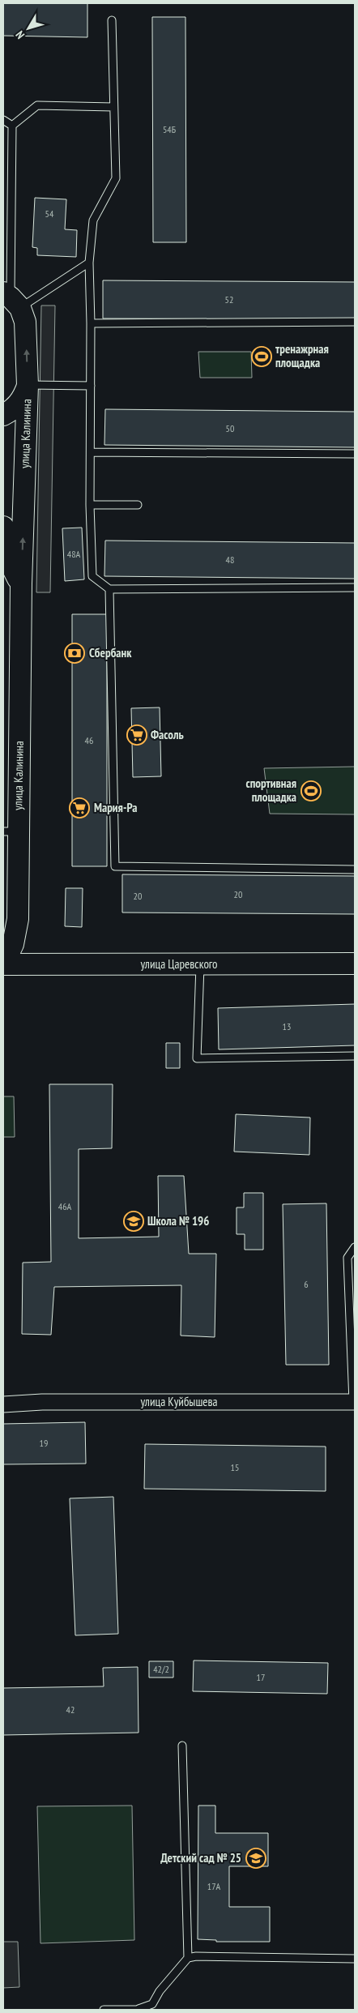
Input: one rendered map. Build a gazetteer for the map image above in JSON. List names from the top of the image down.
{
  "streets": {
    "main road": ["улица Калинина", "улица Царевского"],
    "street": ["улица Куйбышева"]
  },
  "crossings": [
    ["улица Калинина", "улица Царевского"]
  ],
  "one_way": ["улица Калинина"],
  "places": {
    "sports": ["тренажрная площадка", "спортивная площадка"],
    "bank": ["Сбербанк"],
    "supermarket": ["Фасоль", "Мария-Ра"],
    "school or university": ["Школа № 196", "Детский сад № 25"]
  },
  "house_numbers": [
    "54Б",
    "54",
    "52",
    "50",
    "48А",
    "48",
    "46",
    "20",
    "20",
    "13",
    "46А",
    "6",
    "19",
    "15",
    "42/2",
    "17",
    "42",
    "17А"
  ],
  "north": "bottom left"
}
